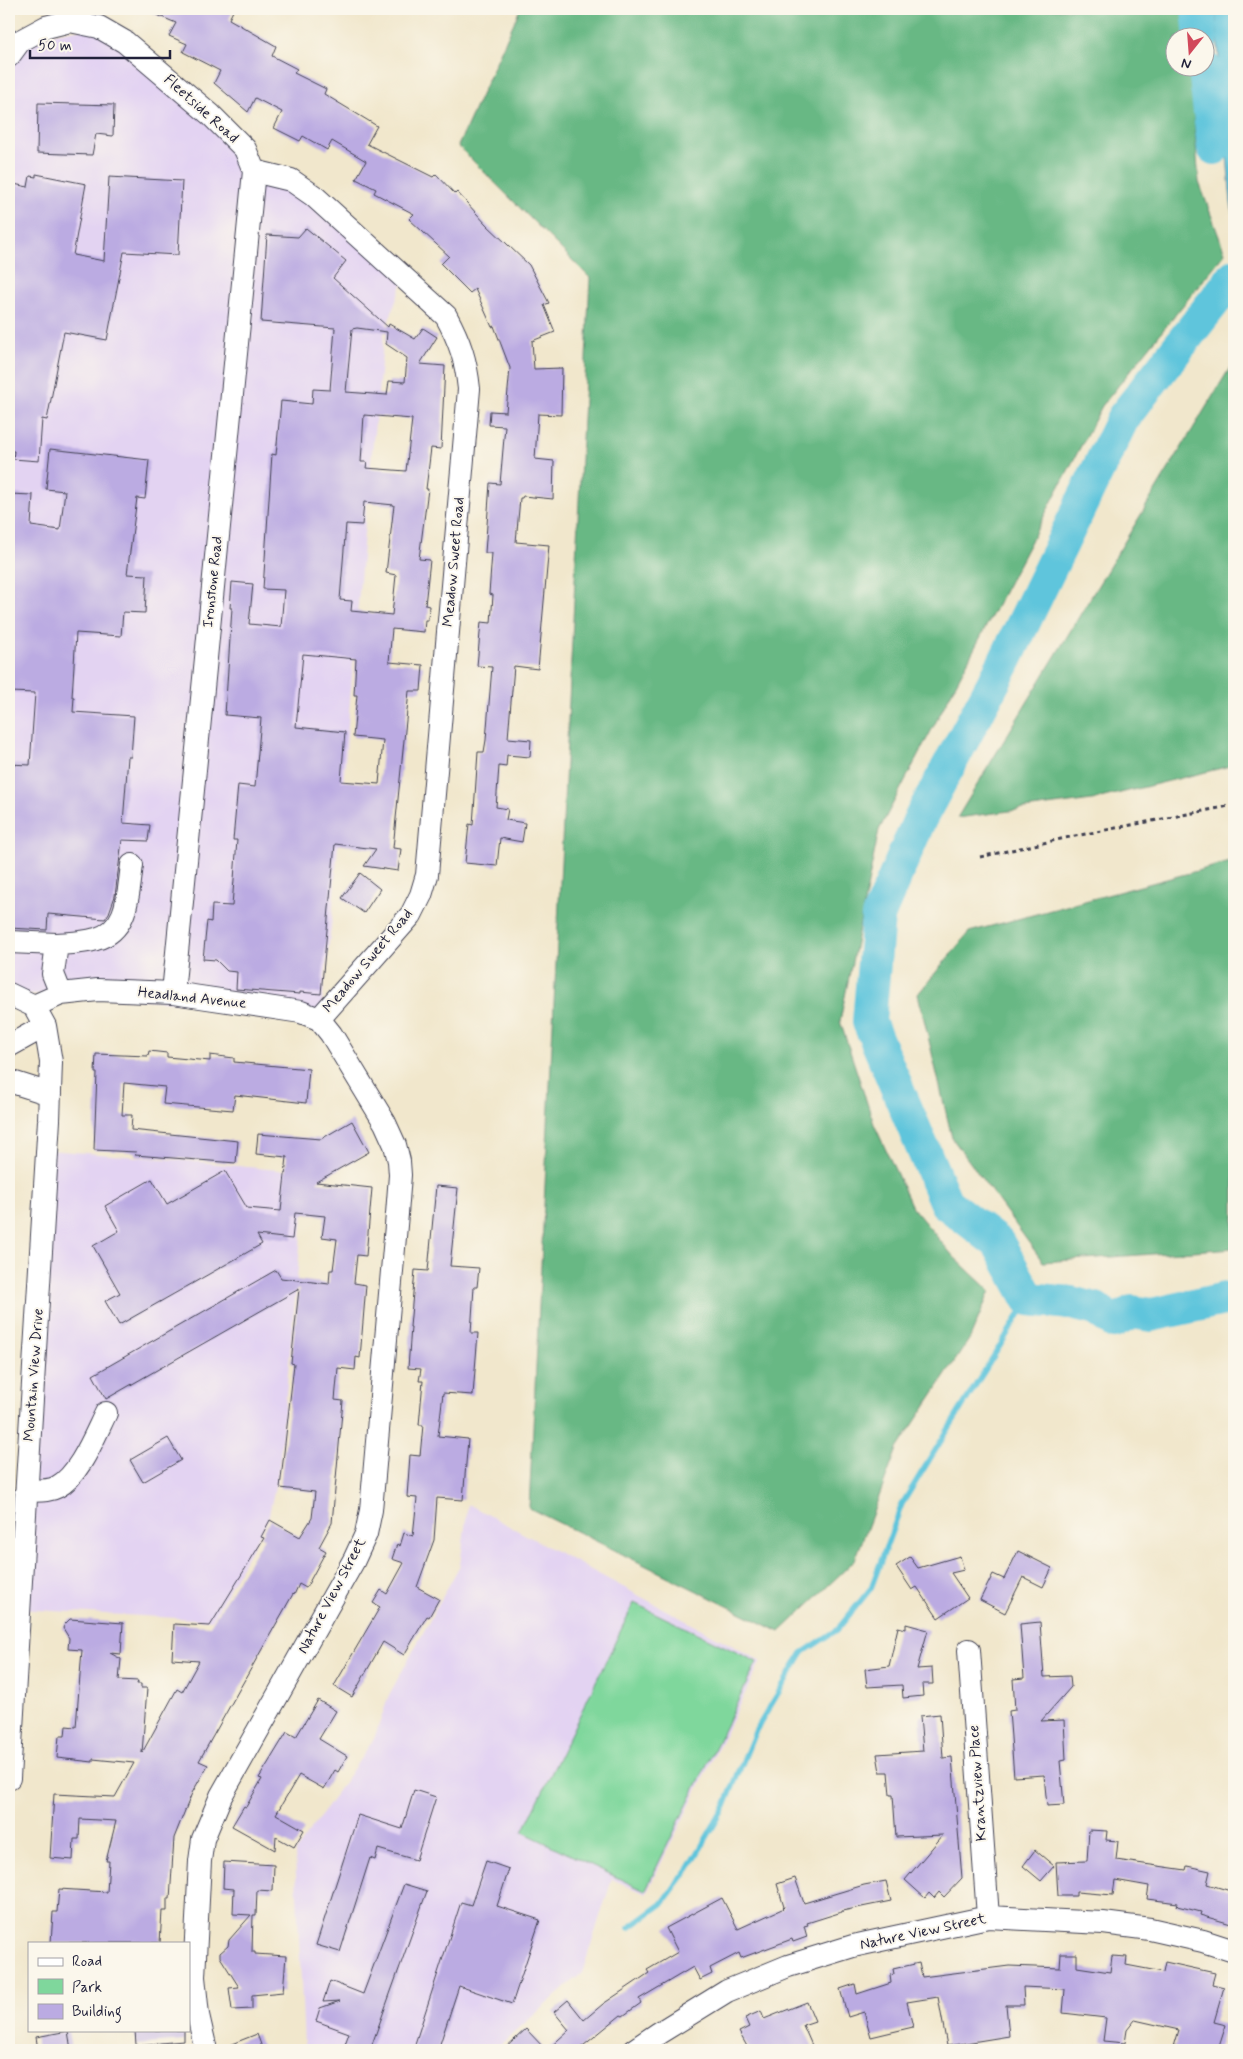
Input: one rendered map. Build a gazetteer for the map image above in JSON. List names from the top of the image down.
{
  "streets": {
    "street": [
      "Fleetside Road",
      "Meadow Sweet Road",
      "Ironstone Road",
      "Headland Avenue",
      "Mountain View Drive",
      "Nature View Street",
      "Krantzview Place"
    ]
  },
  "crossings": [
    ["Fleetside Road", "Meadow Sweet Road"],
    ["Fleetside Road", "Ironstone Road"],
    ["Meadow Sweet Road", "Ironstone Road"],
    ["Meadow Sweet Road", "Headland Avenue"],
    ["Meadow Sweet Road", "Nature View Street"],
    ["Ironstone Road", "Headland Avenue"],
    ["Headland Avenue", "Mountain View Drive"],
    ["Headland Avenue", "Nature View Street"],
    ["Nature View Street", "Krantzview Place"]
  ],
  "legend": ["Road", "Park", "Building"],
  "scale_bar": "50 m",
  "north": "bottom"
}
